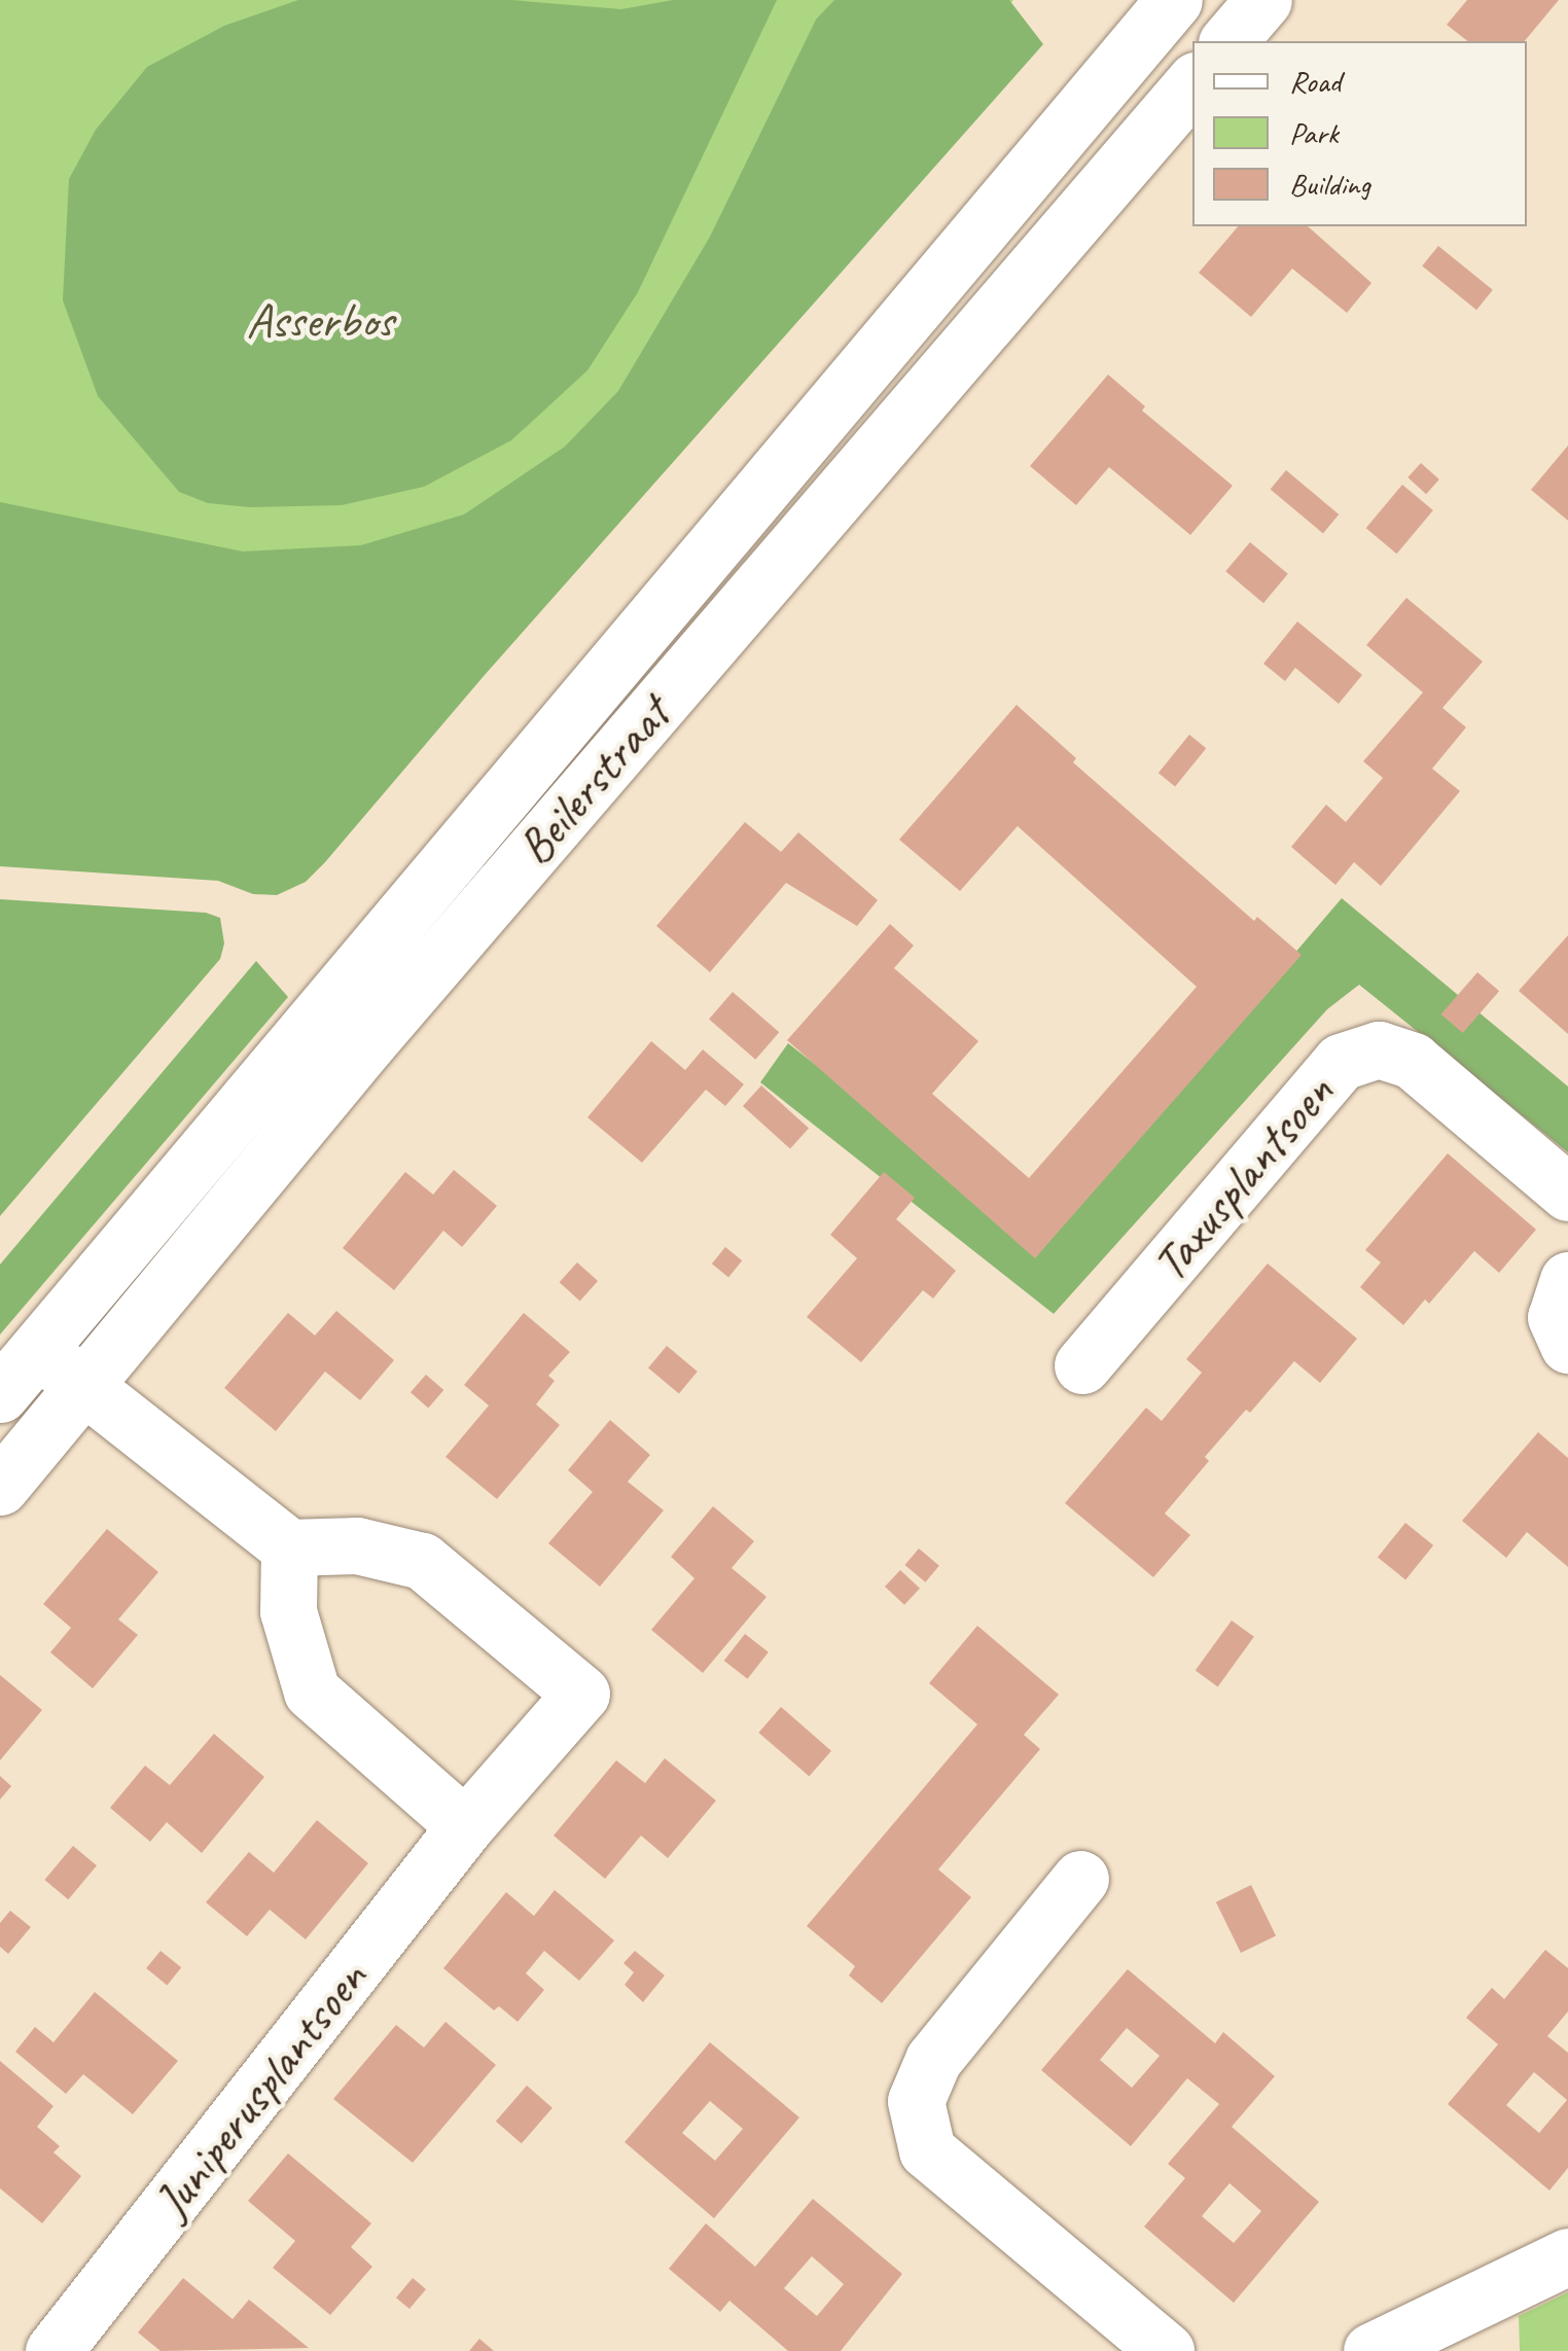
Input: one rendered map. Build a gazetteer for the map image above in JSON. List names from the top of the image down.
{
  "streets": {
    "street": ["Beilerstraat", "Taxusplantsoen", "Juniperusplantsoen"]
  },
  "parks": ["Asserbos"],
  "legend": ["Road", "Park", "Building"]
}
